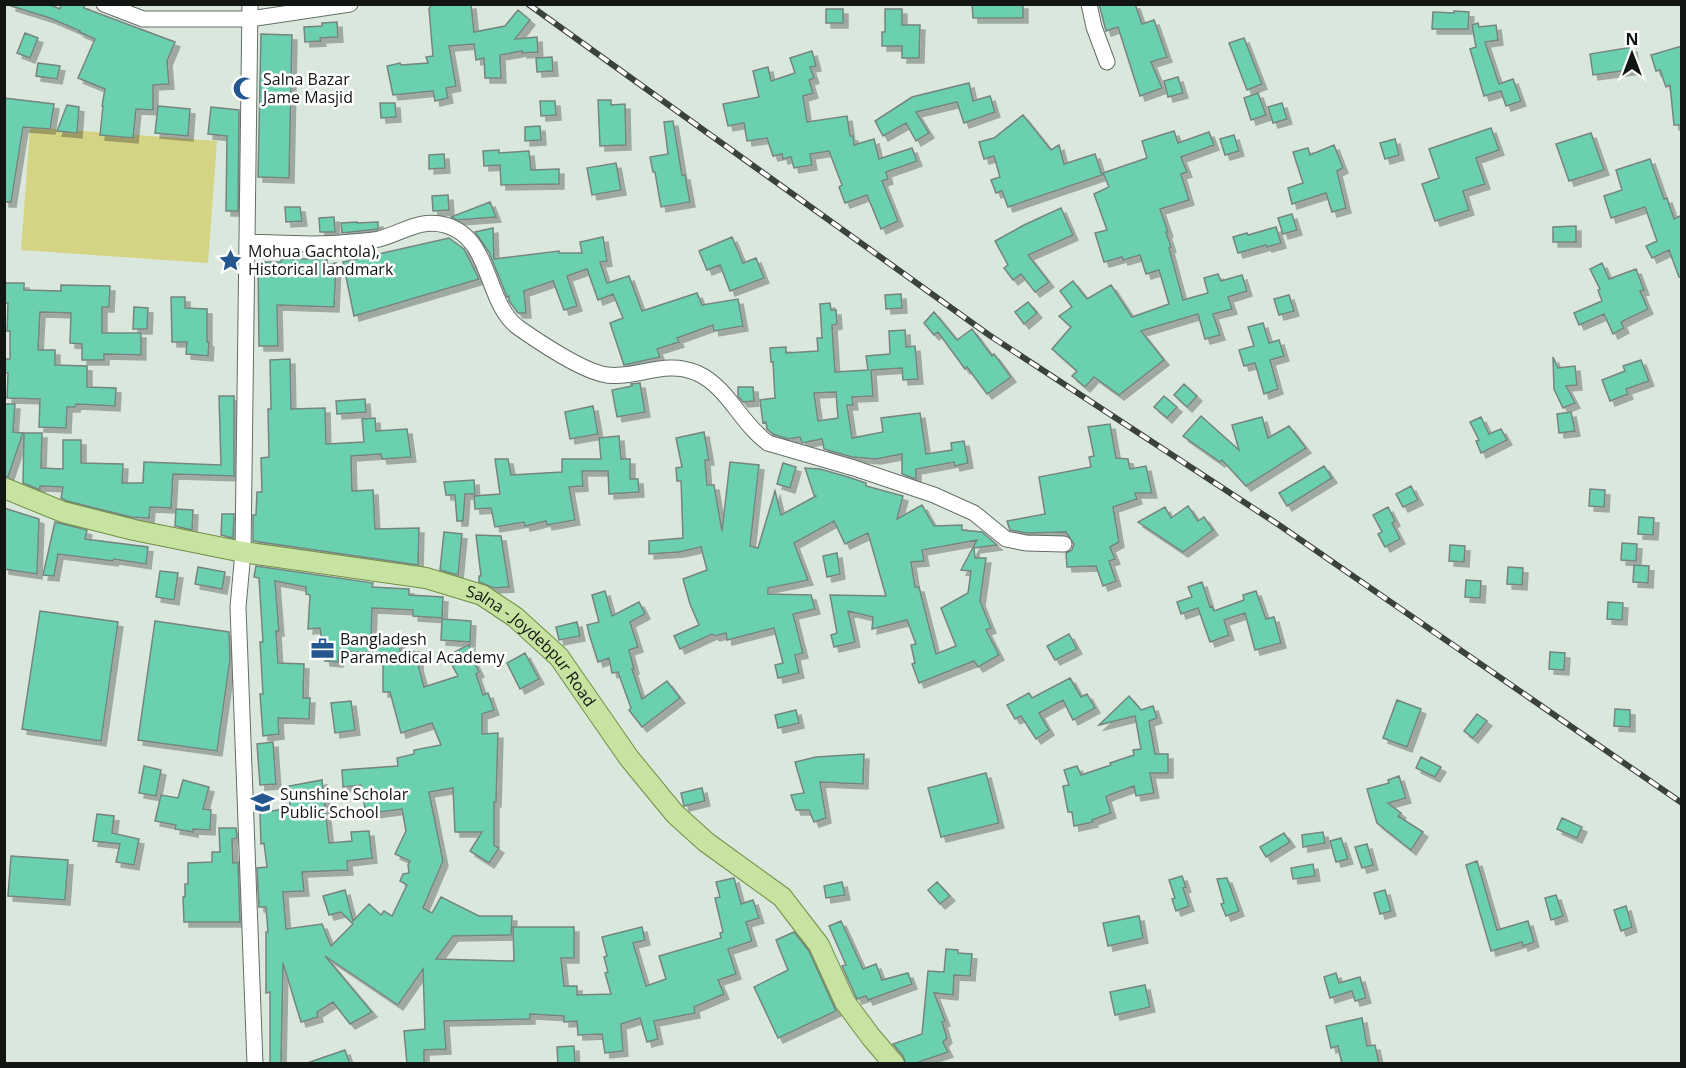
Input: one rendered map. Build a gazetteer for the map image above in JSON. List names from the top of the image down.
{
  "streets": {
    "main road": ["Salna - Joydebpur Road"]
  },
  "places": {
    "mosque": ["Salna Bazar Jame Masjid"],
    "place": ["Mohua Gachtola), Historical landmark"],
    "office": ["Bangladesh Paramedical Academy"],
    "school or university": ["Sunshine Scholar Public School"]
  },
  "north": "top"
}
